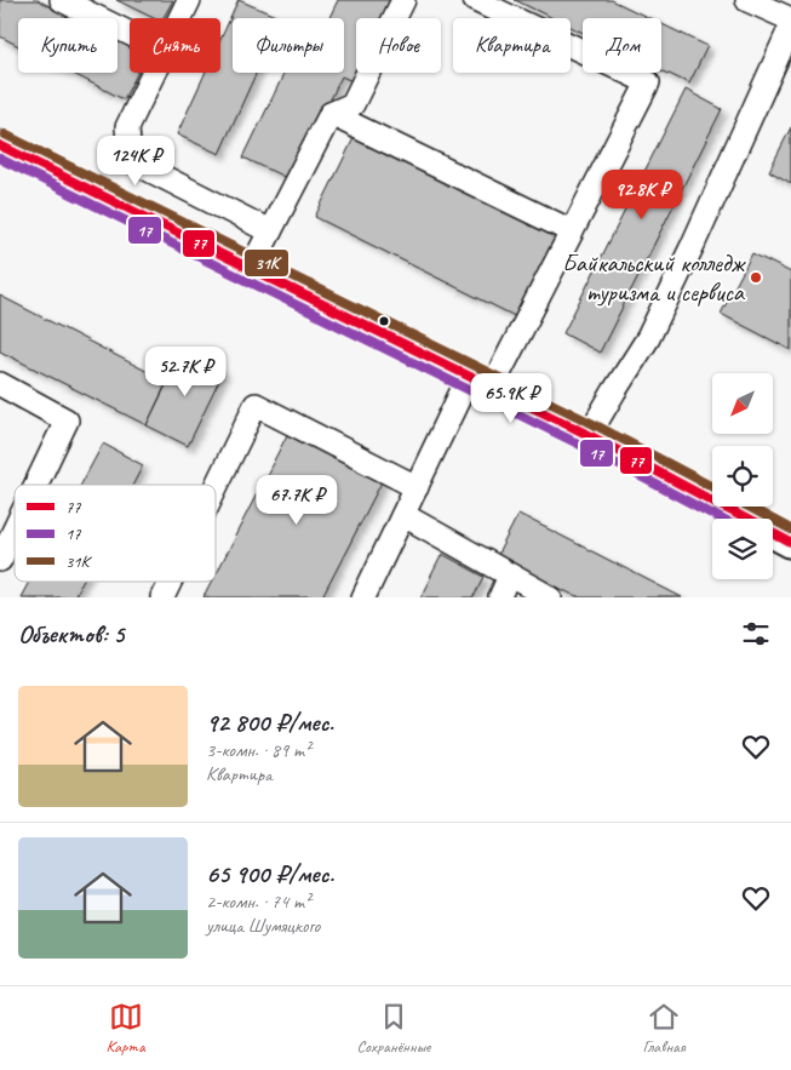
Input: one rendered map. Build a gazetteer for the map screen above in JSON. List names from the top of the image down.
{
  "places": ["Байкальский колледж туризма и сервиса"],
  "lines": ["transit line 31К", "transit line 77", "transit line 17"],
  "legend": ["77", "17", "31К"],
  "north": "bottom left",
  "page": {
    "chip": [
      "Купить",
      "Снять",
      "Фильтры",
      "Новое",
      "Квартира",
      "Дом"
    ],
    "price": [
      "124K ₽",
      "92.8K ₽",
      "52.7K ₽",
      "65.9K ₽",
      "67.7K ₽"
    ],
    "heading": "Объектов: 5",
    "list": [
      {
        "name": "92 800 ₽/мес.",
        "note": "3-комн. · 89 m² · Квартира"
      },
      {
        "name": "65 900 ₽/мес.",
        "note": "2-комн. · 74 m² · улица Шумяцкого"
      }
    ],
    "tabs": ["Карта", "Сохранённые", "Главная"]
  }
}
